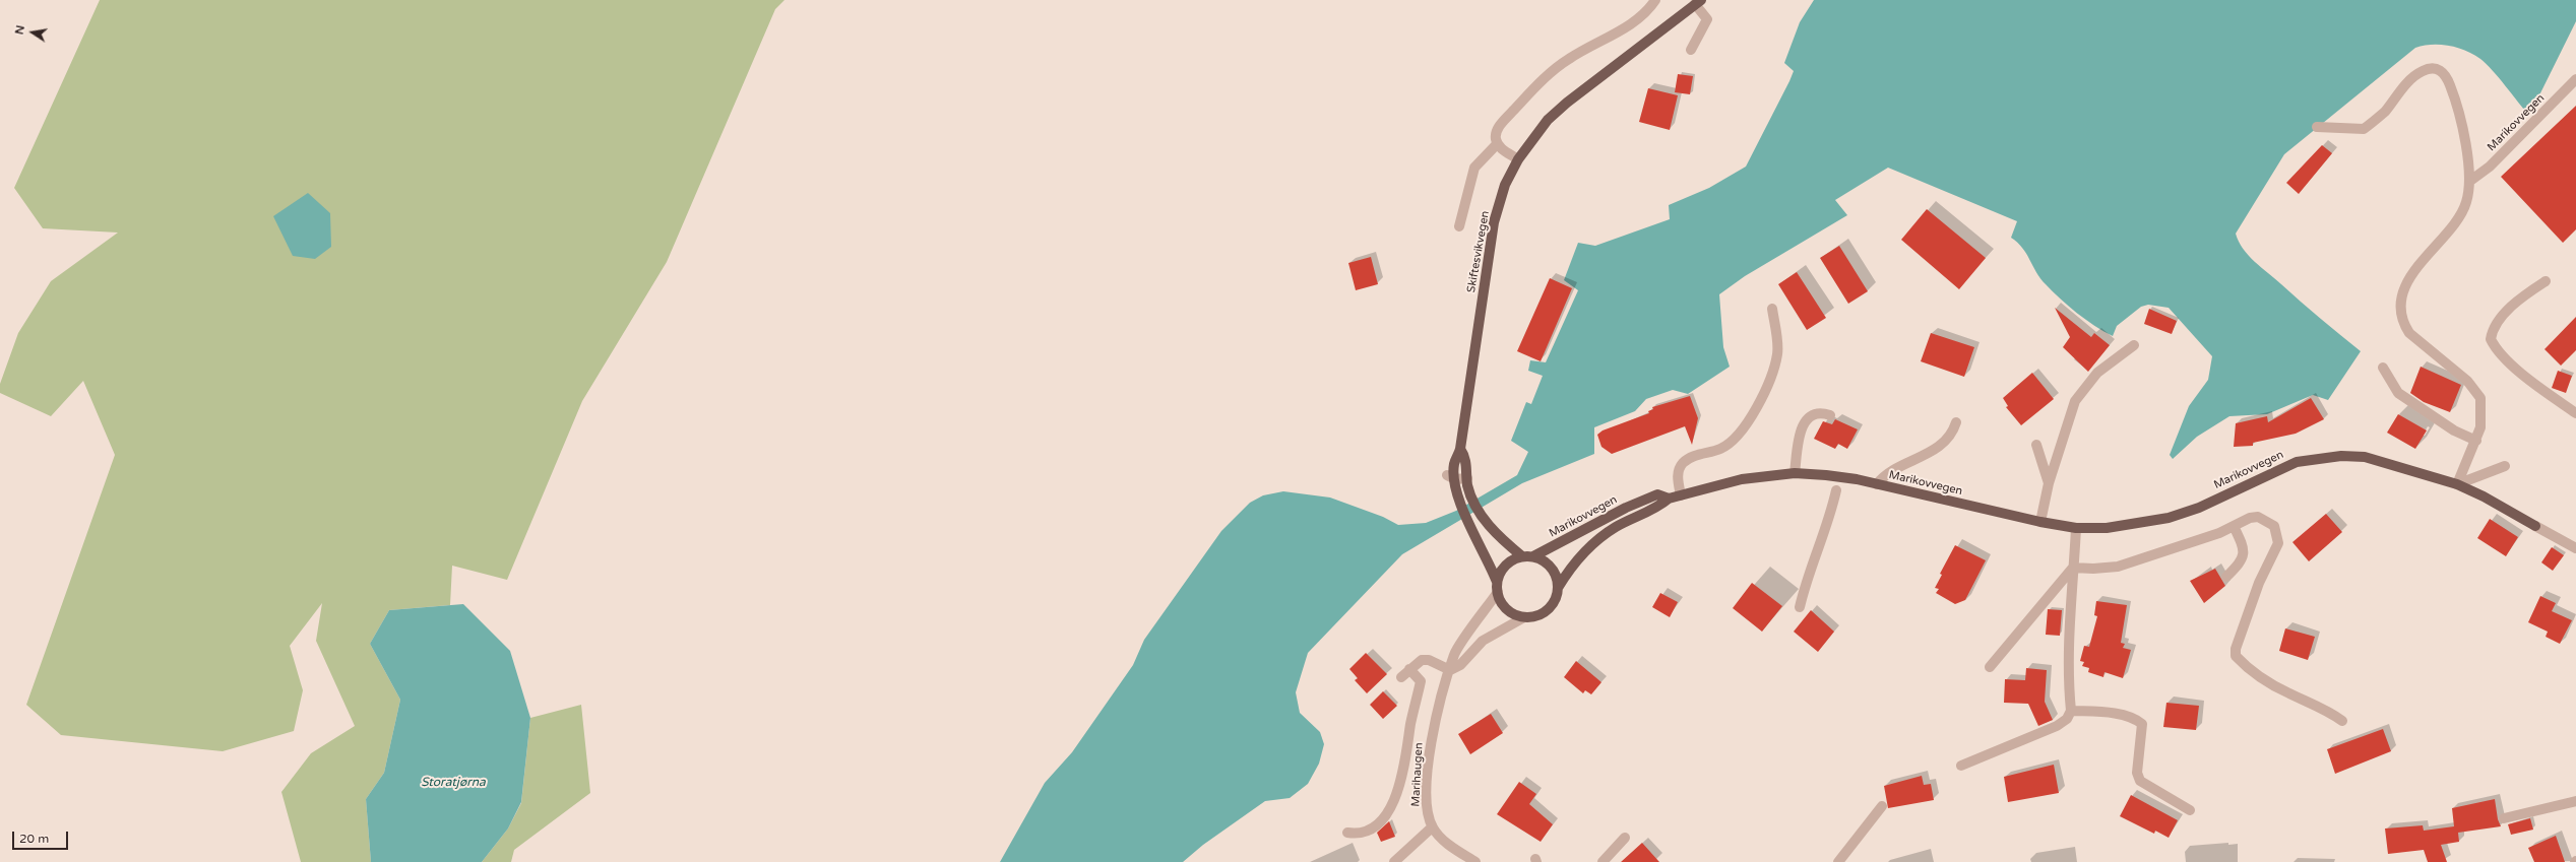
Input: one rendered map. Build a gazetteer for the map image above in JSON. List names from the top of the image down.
{
  "streets": {
    "main road": ["Marikovvegen", "Skiftesvikvegen"],
    "street": ["Marihaugen"]
  },
  "crossings": [
    ["Marikovvegen", "Skiftesvikvegen"],
    ["Marikovvegen", "Marihaugen"],
    ["Skiftesvikvegen", "Marihaugen"]
  ],
  "water": ["Storatjørna"],
  "scale_bar": "20 m",
  "north": "left"
}
